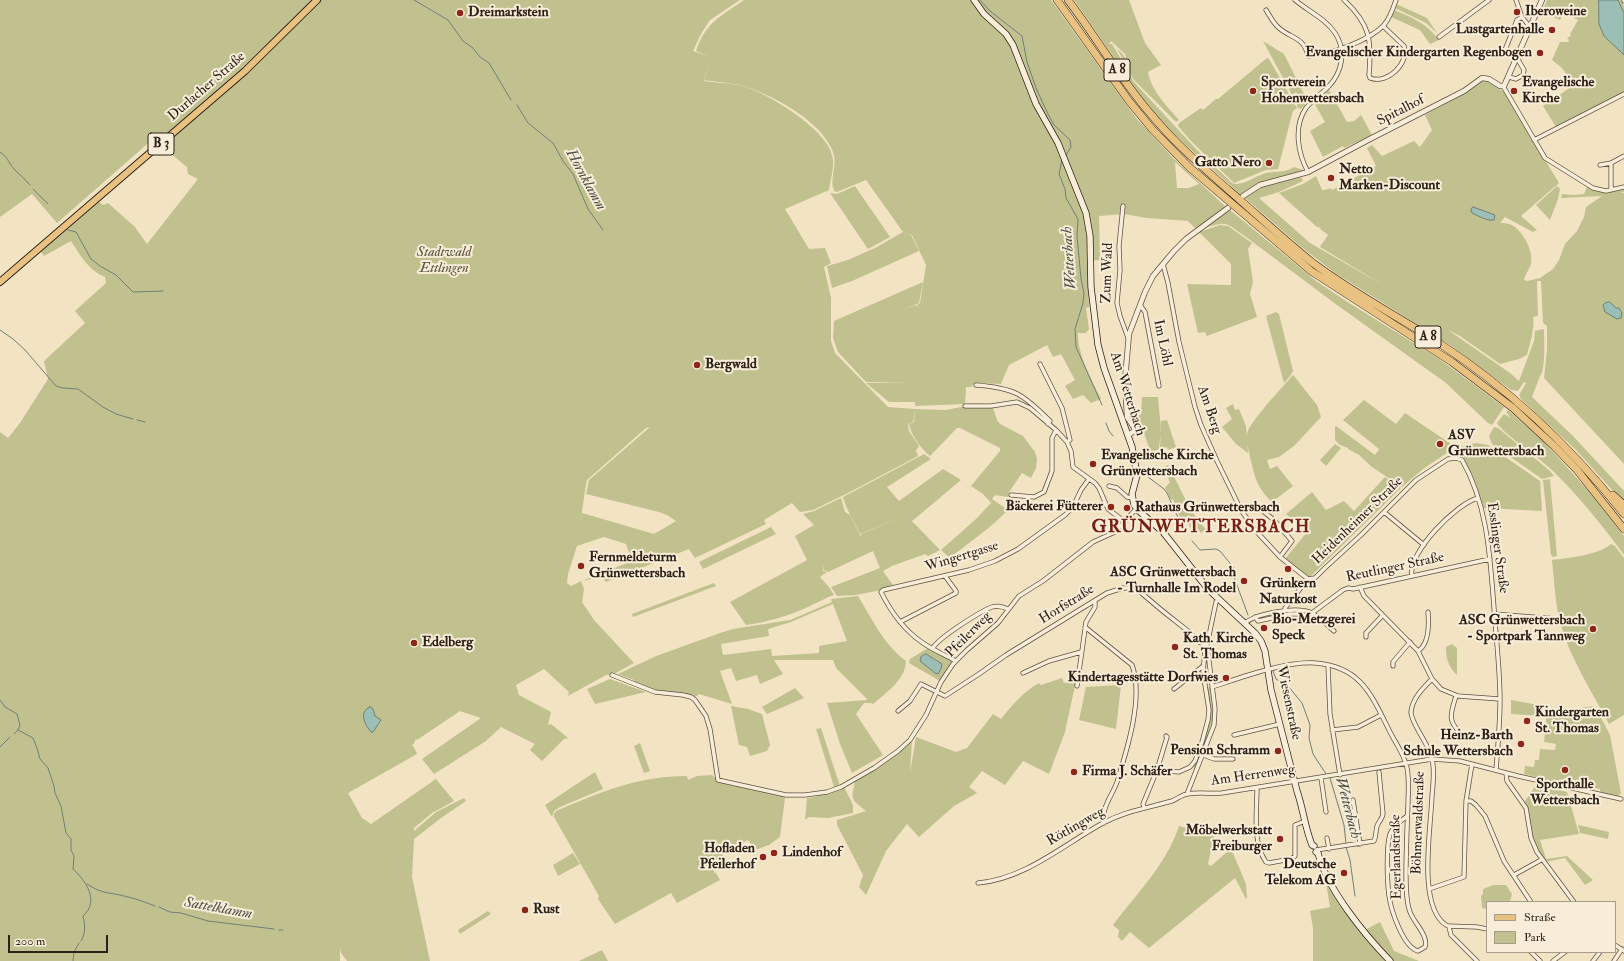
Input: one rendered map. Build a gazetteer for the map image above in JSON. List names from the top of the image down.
{
  "streets": {
    "highway": ["A 8"],
    "main road": [
      "Durlacher Straße",
      "B 3",
      "Am Wetterbach",
      "Wiesenstraße"
    ],
    "street": [
      "Spitalhof",
      "Zum Wald",
      "Im Löhl",
      "Am Berg",
      "Heidenheimer Straße",
      "Esslinger Straße",
      "Wingertgasse",
      "Reutlinger Straße",
      "Horfstraße",
      "Pfeilerweg",
      "Am Herrenweg",
      "Böhmerwaldstraße",
      "Rötlingweg",
      "Egerlandstraße"
    ]
  },
  "crossings": [
    ["Am Berg", "Heidenheimer Straße"],
    ["Heidenheimer Straße", "Esslinger Straße"],
    ["Esslinger Straße", "Reutlinger Straße"],
    ["Esslinger Straße", "Am Herrenweg"],
    ["Horfstraße", "Pfeilerweg"],
    ["Wiesenstraße", "Am Herrenweg"],
    ["Am Herrenweg", "Böhmerwaldstraße"],
    ["Am Herrenweg", "Rötlingweg"],
    ["Am Herrenweg", "Egerlandstraße"]
  ],
  "districts": ["GRÜNWETTERSBACH"],
  "water": ["Hornklamm", "Wetterbach", "Sattelklamm"],
  "parks": ["Stadtwald Ettlingen"],
  "places": [
    "Iberoweine",
    "Dreimarkstein",
    "Lustgartenhalle",
    "Evangelischer Kindergarten Regenbogen",
    "Sportverein Hohenwettersbach",
    "Evangelische Kirche",
    "Gatto Nero",
    "Netto Marken-Discount",
    "Bergwald",
    "ASV Grünwettersbach",
    "Evangelische Kirche Grünwettersbach",
    "Bäckerei Fütterer",
    "Rathaus Grünwettersbach",
    "Fernmeldeturm Grünwettersbach",
    "Grünkern Naturkost",
    "ASC Grünwettersbach - Turnhalle Im Rodel",
    "Bio-Metzgerei Speck",
    "ASC Grünwettersbach - Sportpark Tannweg",
    "Edelberg",
    "Kath. Kirche St. Thomas",
    "Kindertagesstätte Dorfwies",
    "Kindergarten St. Thomas",
    "Heinz-Barth Schule Wettersbach",
    "Pension Schramm",
    "Sporthalle Wettersbach",
    "Firma J. Schäfer",
    "Möbelwerkstatt Freiburger",
    "Lindenhof",
    "Hofladen Pfeilerhof",
    "Deutsche Telekom AG",
    "Rust"
  ],
  "legend": ["Straße", "Park"],
  "scale_bar": "200 m"
}
